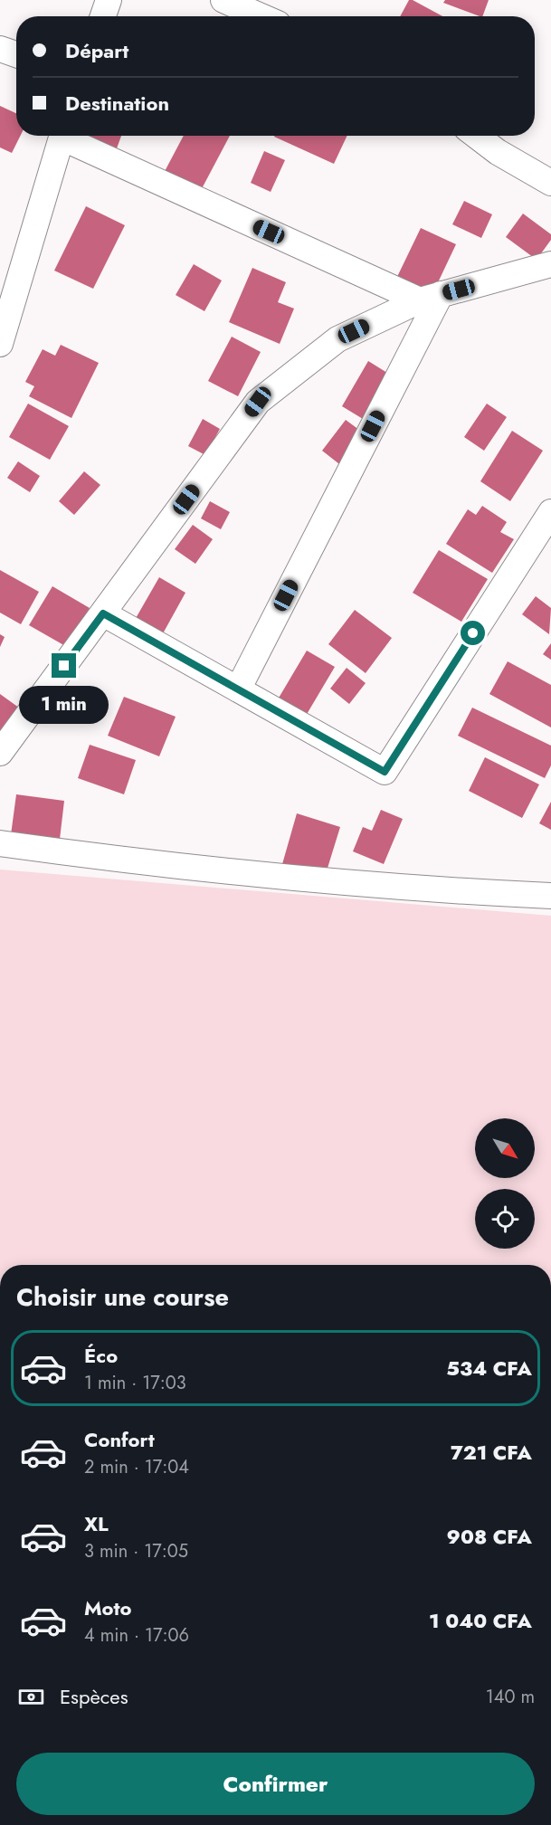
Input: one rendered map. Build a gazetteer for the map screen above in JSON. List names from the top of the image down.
{
  "north": "bottom right",
  "page": {
    "banner": ["Départ", "Destination"],
    "bubble": "1 min",
    "heading": "Choisir une course",
    "list": [
      {
        "name": "Éco",
        "note": "1 min · 17:03",
        "value": "534 CFA"
      },
      {
        "name": "Confort",
        "note": "2 min · 17:04",
        "value": "721 CFA"
      },
      {
        "name": "XL",
        "note": "3 min · 17:05",
        "value": "908 CFA"
      },
      {
        "name": "Moto",
        "note": "4 min · 17:06",
        "value": "1 040 CFA"
      }
    ],
    "pay": ["Espèces", "140 m"],
    "buttons": "Confirmer"
  }
}
